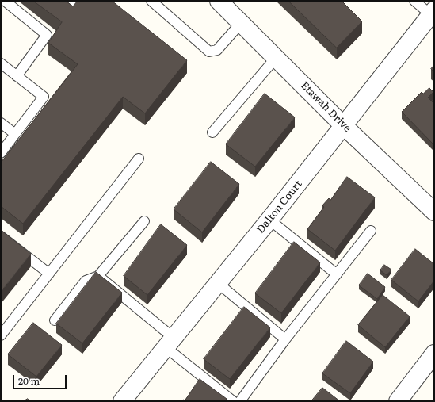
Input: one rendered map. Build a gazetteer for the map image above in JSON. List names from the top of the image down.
{
  "streets": {
    "street": ["Etawah Drive", "Dalton Court"]
  },
  "crossings": [
    ["Etawah Drive", "Dalton Court"]
  ],
  "scale_bar": "20 m"
}
